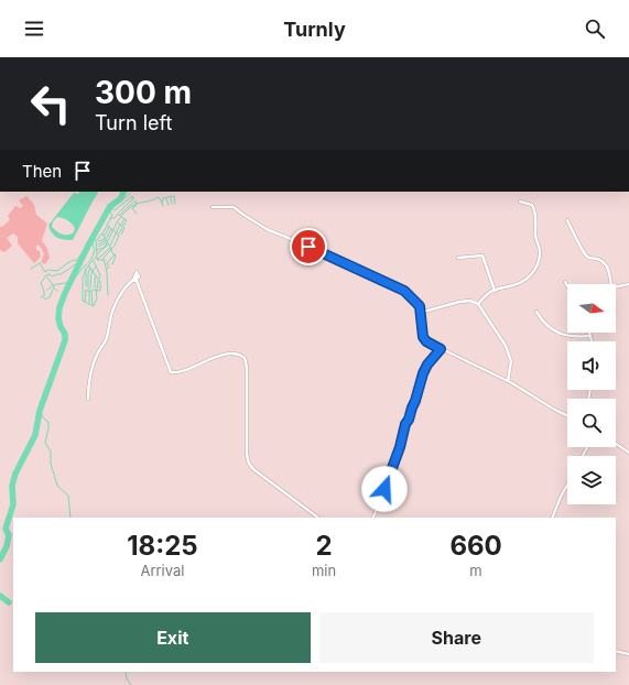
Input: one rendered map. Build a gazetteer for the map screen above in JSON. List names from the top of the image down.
{
  "north": "right",
  "page": {
    "header": "Turnly",
    "turn": ["300 m", "Turn left"],
    "then": "Then",
    "eta": [
      "18:25",
      "Arrival",
      "2",
      "min",
      "660",
      "m"
    ],
    "buttons": ["Exit", "Share"]
  }
}
